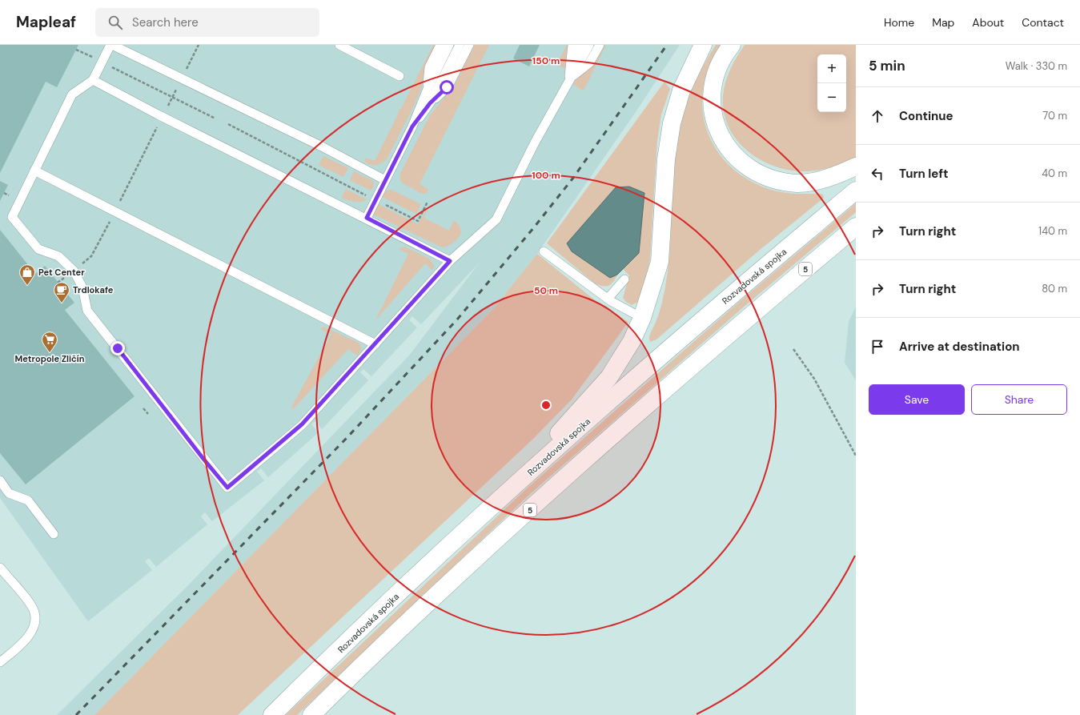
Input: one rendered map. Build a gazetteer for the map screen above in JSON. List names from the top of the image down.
{
  "streets": {
    "highway": ["5", "Rozvadovská spojka"]
  },
  "places": {
    "shop": ["Pet Center"],
    "cafe": ["Trdlokafe"],
    "supermarket": ["Metropole Zličín"]
  },
  "page": {
    "header": "Mapleaf",
    "search": "Search here",
    "nav": [
      "Home",
      "Map",
      "About",
      "Contact"
    ],
    "heading": ["5 min", "Walk · 330 m"],
    "map_buttons": ["+", "−"],
    "list": [
      ["Continue", "70 m"],
      ["Turn left", "40 m"],
      ["Turn right", "140 m"],
      ["Turn right", "80 m"],
      "Arrive at destination"
    ],
    "buttons": ["Save", "Share"]
  },
  "rings": ["150 m", "100 m", "50 m"]
}
